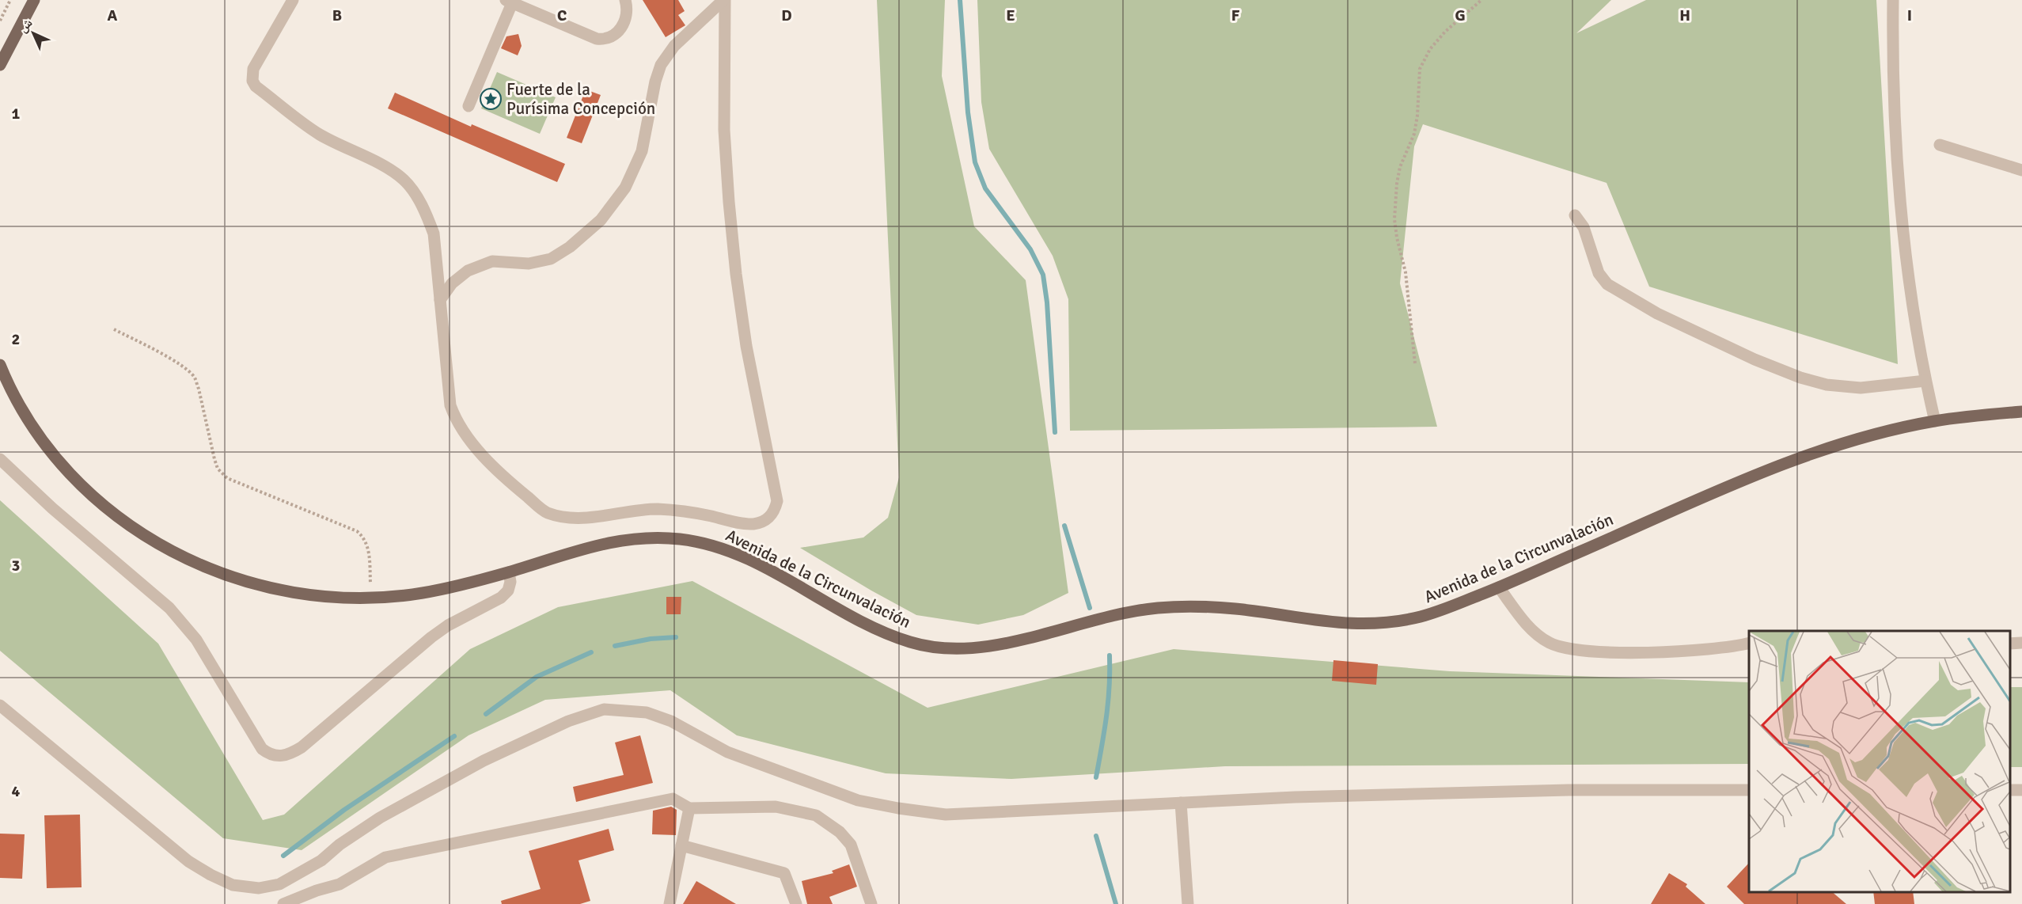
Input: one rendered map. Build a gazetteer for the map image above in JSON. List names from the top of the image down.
{
  "streets": {
    "main road": ["Avenida de la Circunvalación"]
  },
  "places": {
    "place": ["Fuerte de la Purísima Concepción"]
  },
  "north": "top left",
  "grid": {
    "columns": [
      "A",
      "B",
      "C",
      "D",
      "E",
      "F",
      "G",
      "H",
      "I"
    ],
    "rows": [
      "1",
      "2",
      "3",
      "4"
    ]
  }
}
